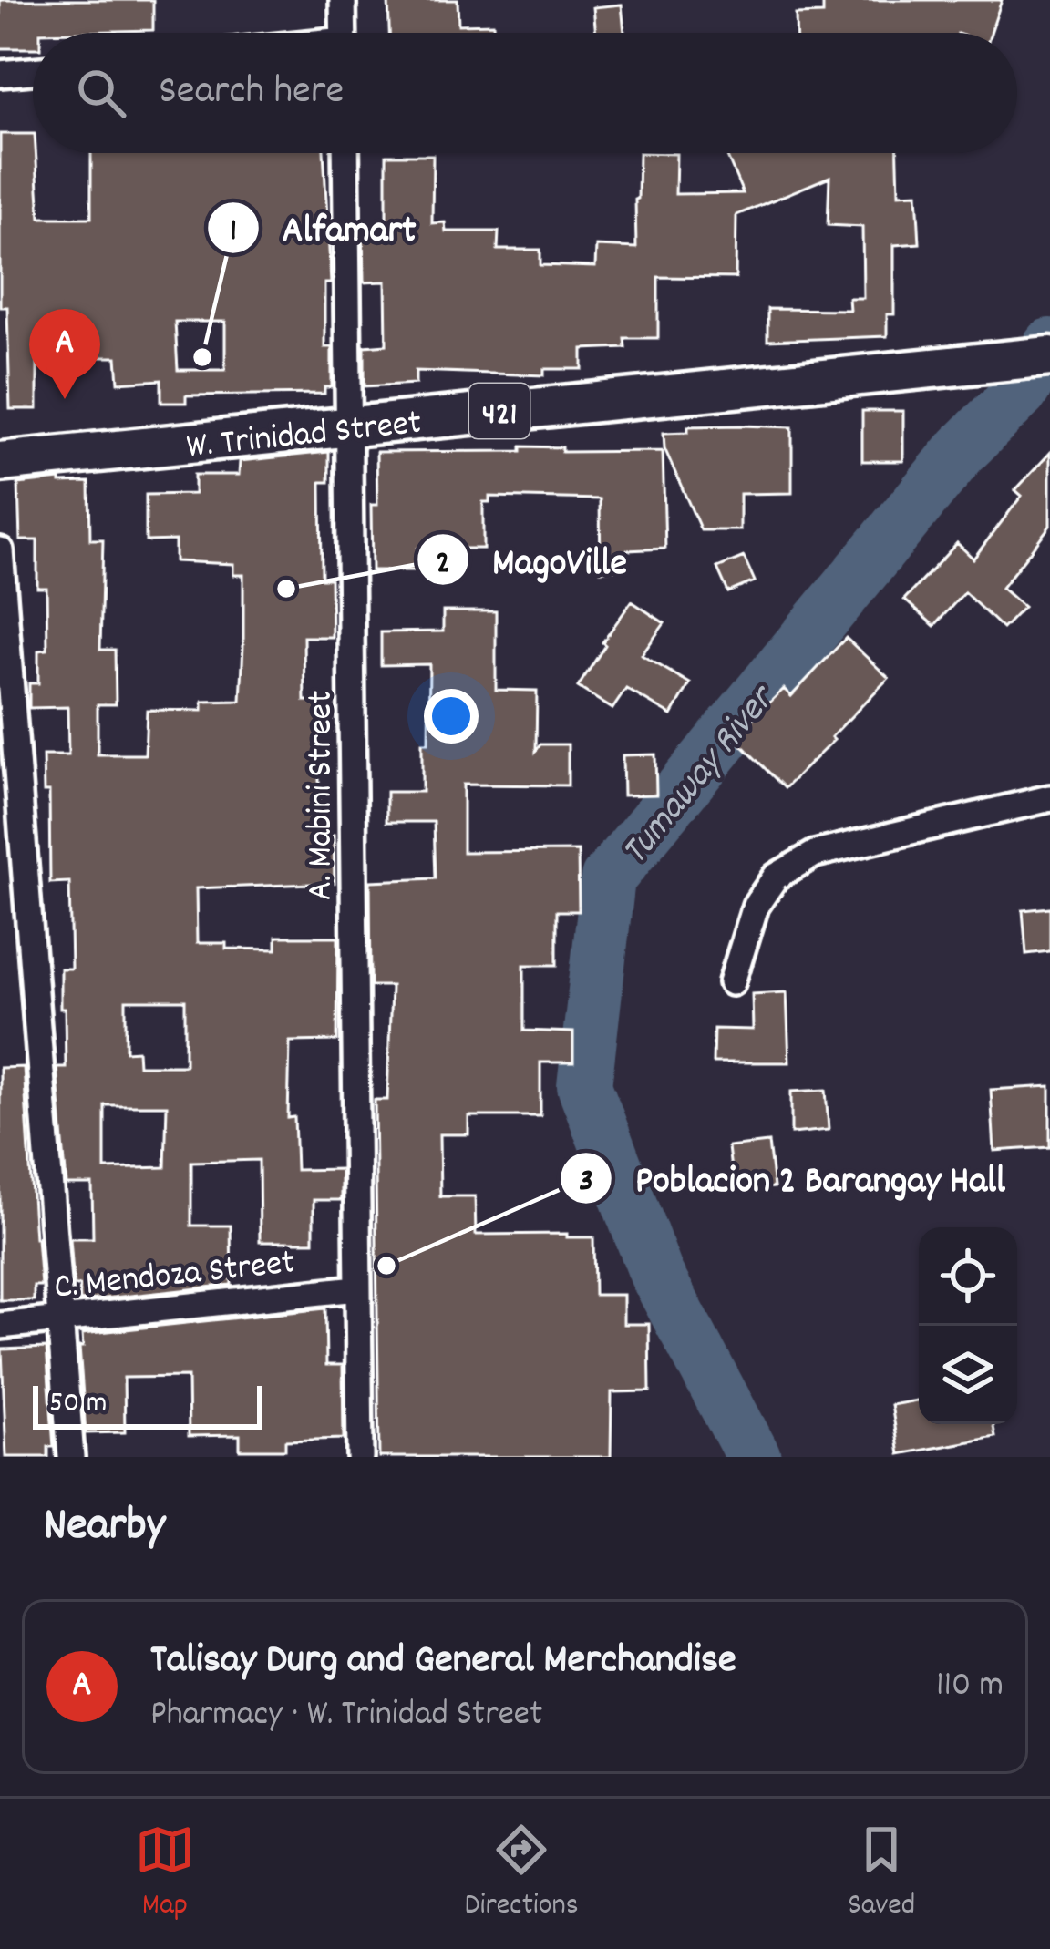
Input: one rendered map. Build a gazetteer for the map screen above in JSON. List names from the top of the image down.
{
  "streets": {
    "main road": ["421", "W. Trinidad Street"],
    "street": ["A. Mabini Street", "C. Mendoza Street"]
  },
  "crossings": [
    ["W. Trinidad Street", "A. Mabini Street"],
    ["A. Mabini Street", "C. Mendoza Street"]
  ],
  "water": ["Tumaway River"],
  "places": ["Alfamart", "MagoVille", "Poblacion 2 Barangay Hall"],
  "scale_bar": "50 m",
  "page": {
    "search": "Search here",
    "pins": "A",
    "scale": "50 m",
    "heading": "Nearby",
    "list": [
      {
        "mark": "A",
        "name": "Talisay Durg and General Merchandise",
        "note": "Pharmacy · W. Trinidad Street",
        "value": "110 m"
      }
    ],
    "nav": ["Map", "Directions", "Saved"]
  }
}
